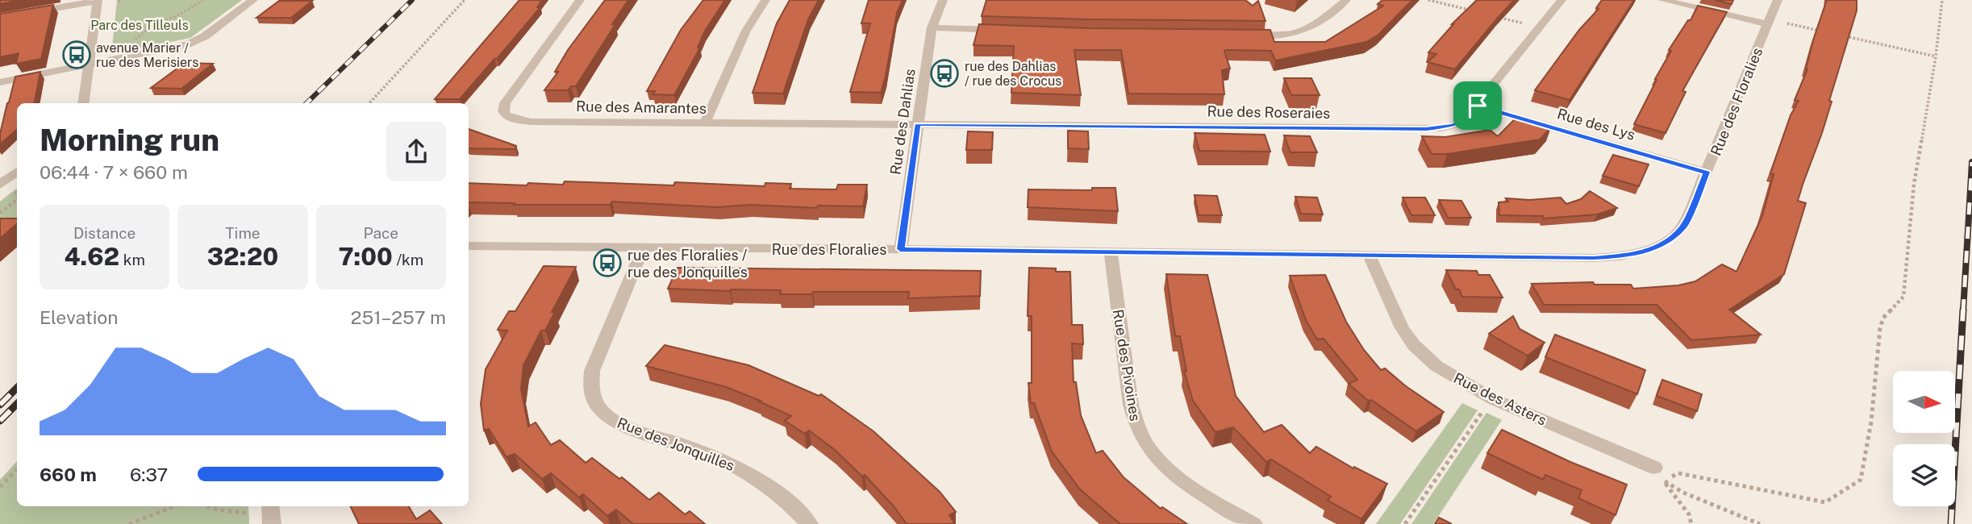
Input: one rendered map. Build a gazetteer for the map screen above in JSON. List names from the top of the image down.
{
  "streets": {
    "street": [
      "Rue des Floralies",
      "Rue des Amarantes",
      "Rue des Roseraies",
      "Rue des Dahlias",
      "Rue des Lys",
      "Rue des Pivoines",
      "Rue des Asters",
      "Rue des Jonquilles"
    ]
  },
  "crossings": [
    ["Rue des Floralies", "Rue des Dahlias"],
    ["Rue des Floralies", "Rue des Lys"],
    ["Rue des Floralies", "Rue des Pivoines"],
    ["Rue des Floralies", "Rue des Asters"],
    ["Rue des Floralies", "Rue des Jonquilles"],
    ["Rue des Amarantes", "Rue des Roseraies"],
    ["Rue des Amarantes", "Rue des Dahlias"],
    ["Rue des Roseraies", "Rue des Dahlias"],
    ["Rue des Roseraies", "Rue des Lys"]
  ],
  "parks": ["Parc des Tilleuls"],
  "places": {
    "bus stop": ["avenue Marier / rue des Merisiers", "rue des Dahlias / rue des Crocus", "rue des Floralies / rue des Jonquilles"]
  },
  "north": "right",
  "page": {
    "heading": ["Morning run", "06:44 · 7 × 660 m"],
    "stats": [
      ["Distance", "4.62 km"],
      ["Time", "32:20"],
      ["Pace", "7:00 /km"]
    ],
    "chart": ["Elevation", "251–257 m"],
    "list": [
      {
        "name": "660 m",
        "note": "6:37"
      }
    ]
  }
}
